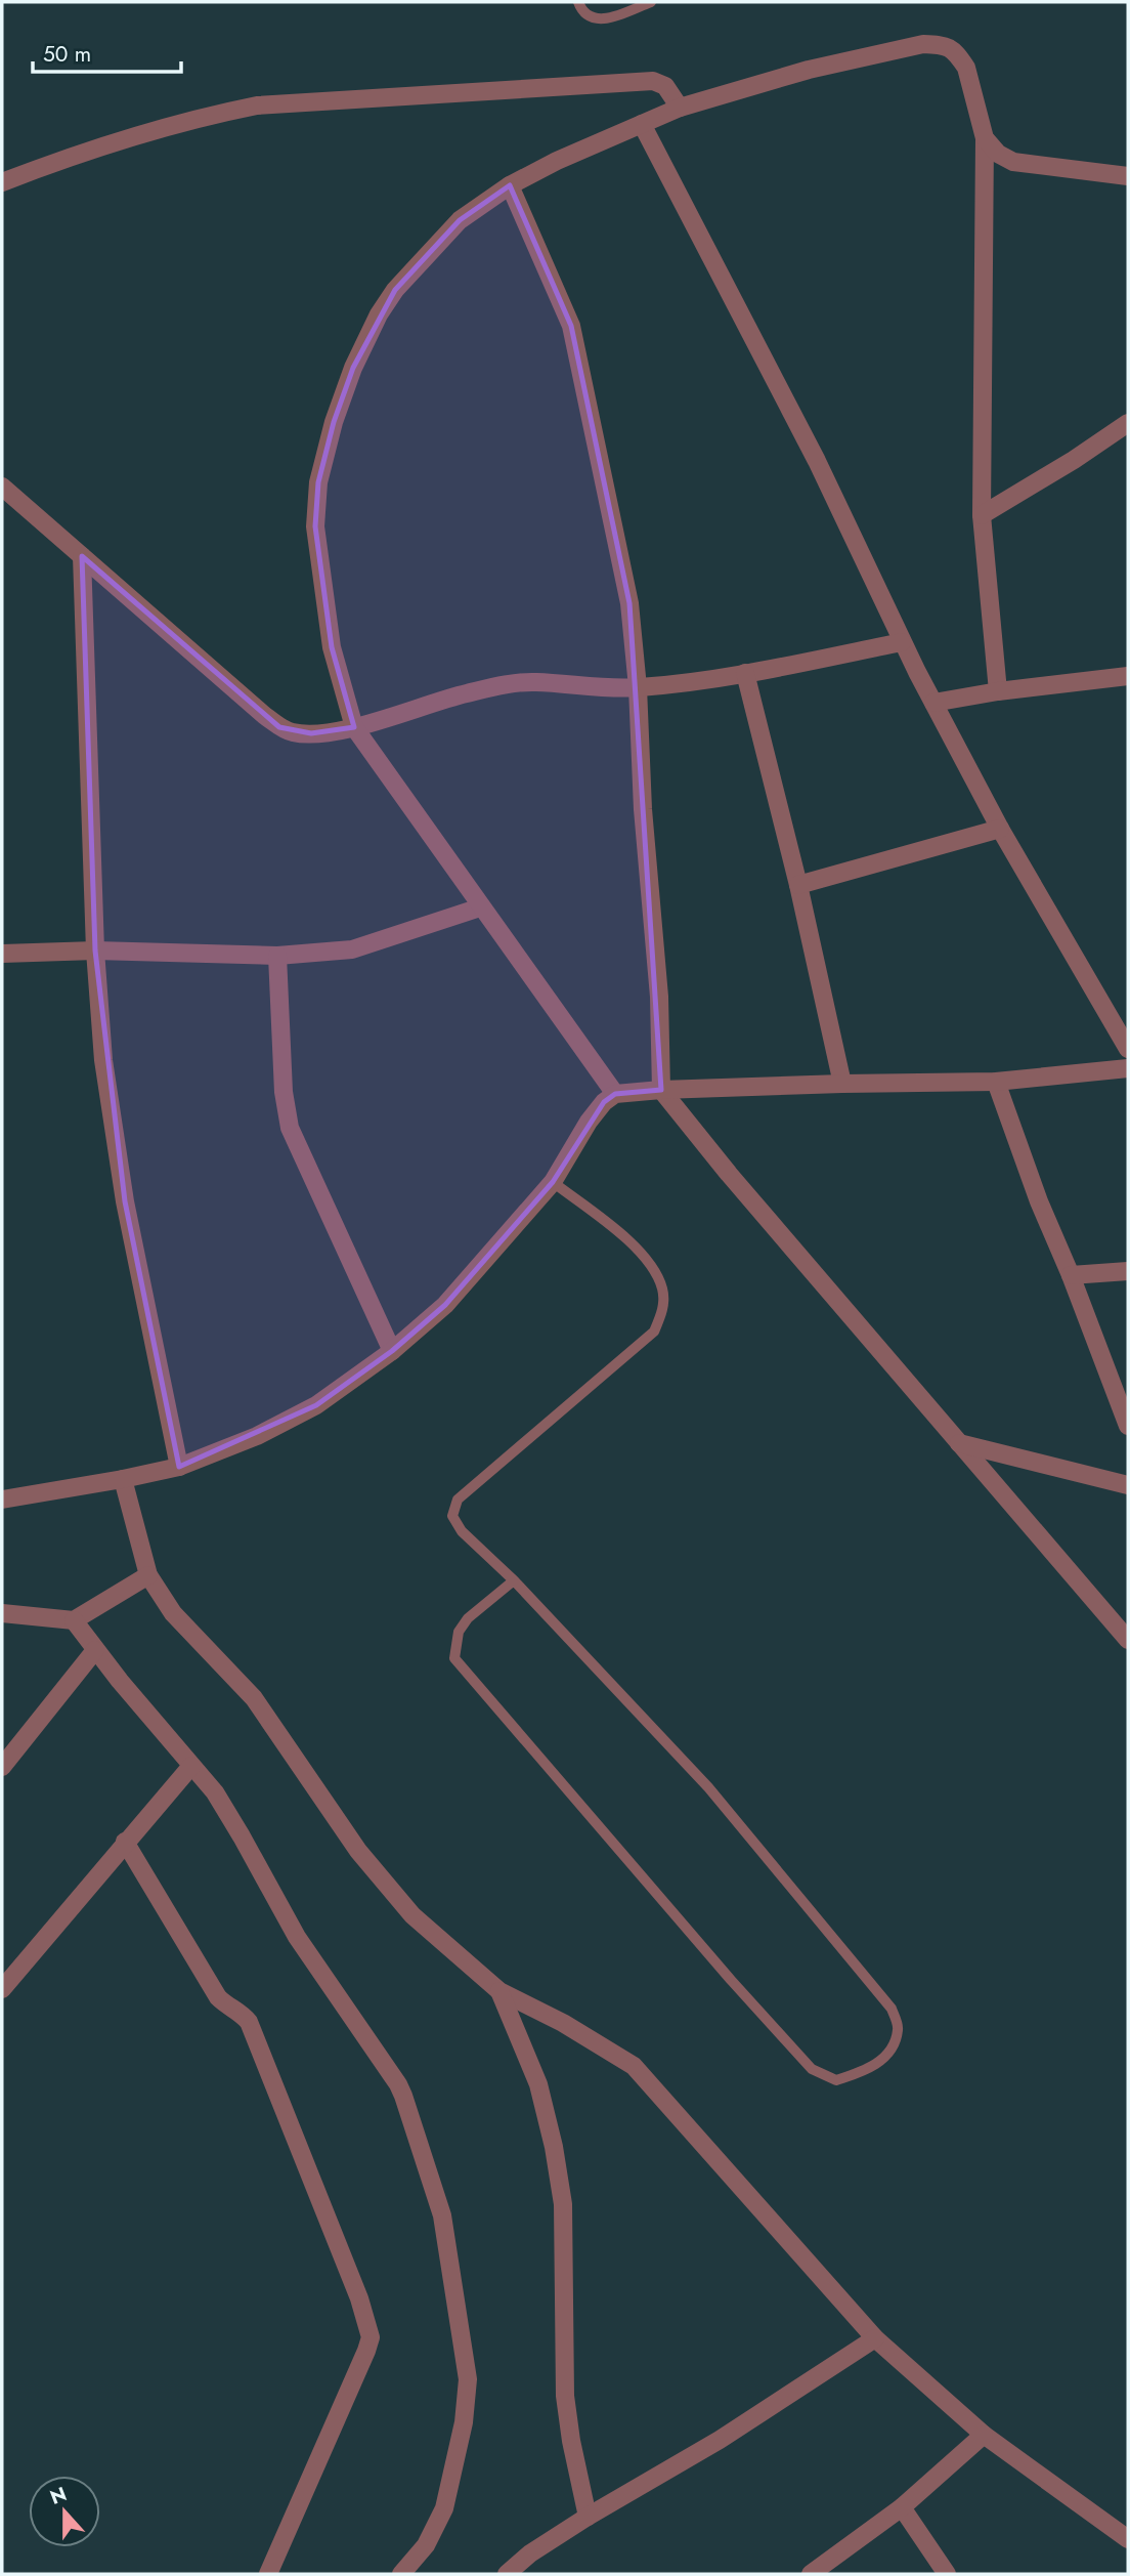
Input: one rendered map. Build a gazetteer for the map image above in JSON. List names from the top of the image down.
{
  "scale_bar": "50 m",
  "north": "top"
}
